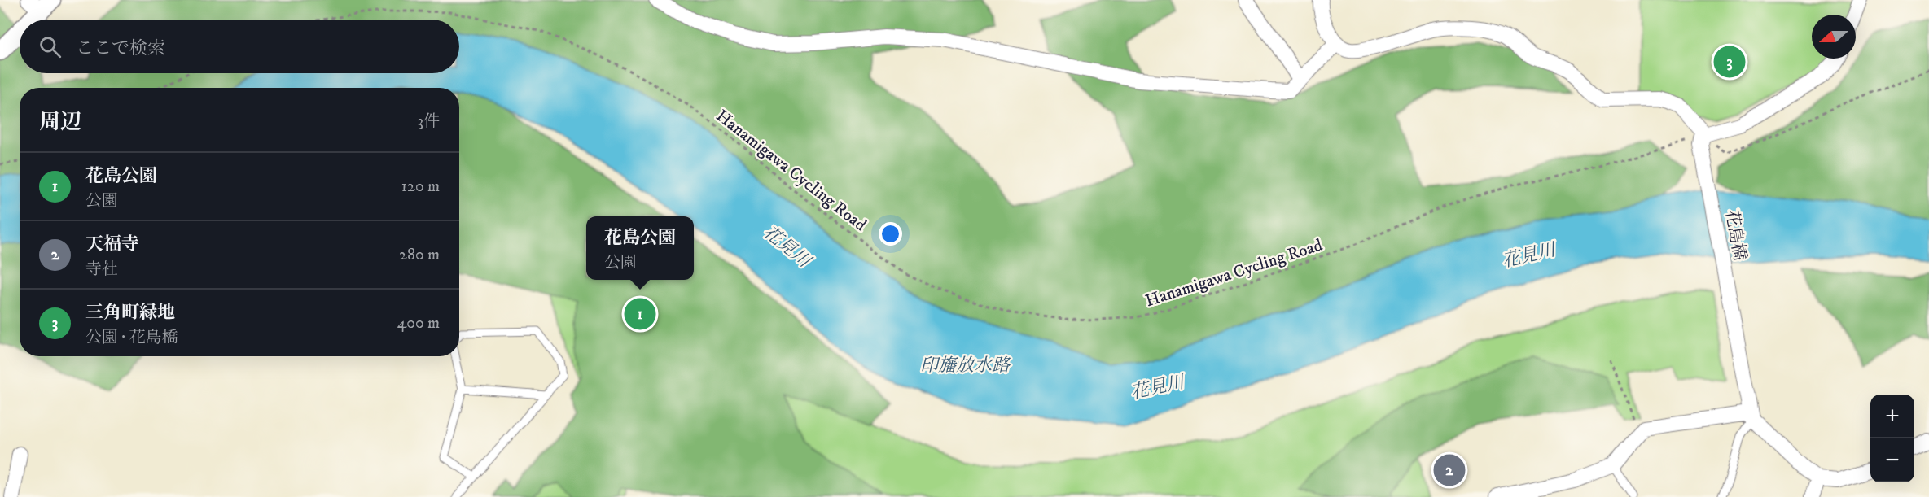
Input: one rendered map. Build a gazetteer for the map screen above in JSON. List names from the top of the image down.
{
  "streets": {
    "street": ["花島橋"],
    "path": ["Hanamigawa Cycling Road"]
  },
  "water": ["花見川", "印旛放水路"],
  "north": "left",
  "page": {
    "search": "ここで検索",
    "pins": ["3", "1", "2"],
    "heading": ["周辺", "3件"],
    "list": [
      {
        "mark": "1",
        "name": "花島公園",
        "note": "公園",
        "value": "120 m"
      },
      {
        "mark": "2",
        "name": "天福寺",
        "note": "寺社",
        "value": "280 m"
      },
      {
        "mark": "3",
        "name": "三角町緑地",
        "note": "公園 · 花島橋",
        "value": "400 m"
      }
    ],
    "popup": ["花島公園", "公園"],
    "map_buttons": ["+", "−"]
  }
}
